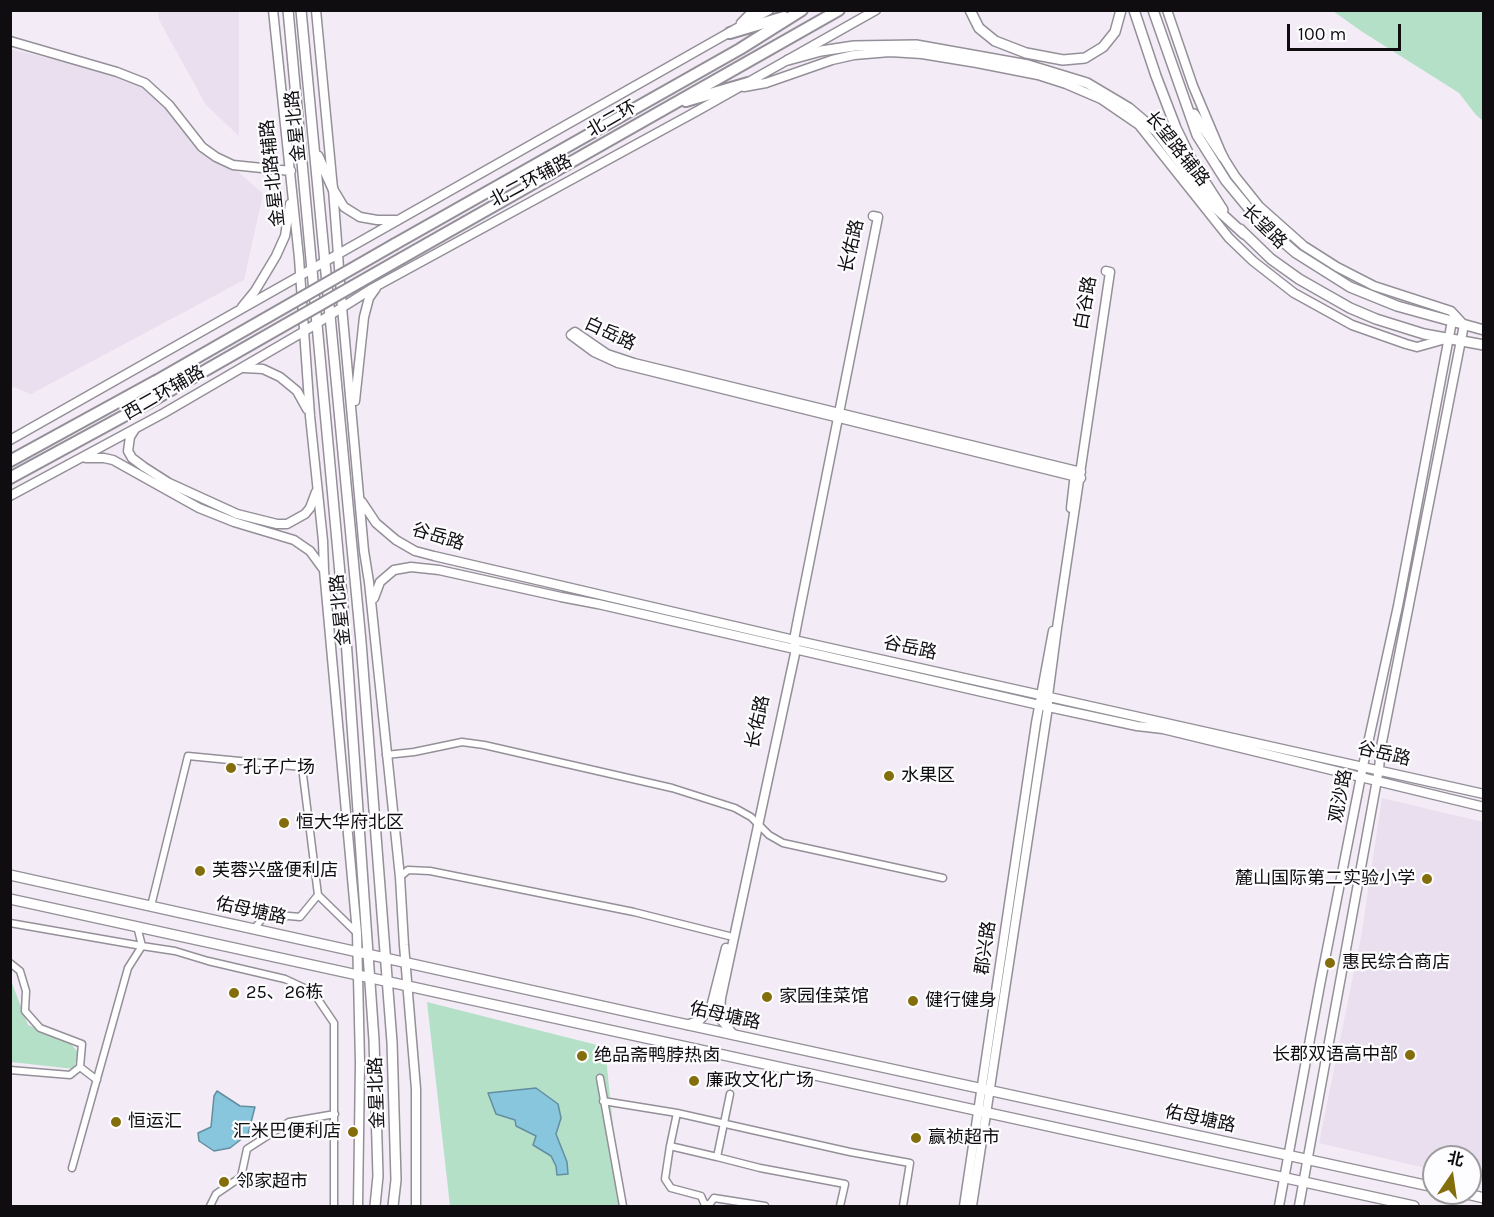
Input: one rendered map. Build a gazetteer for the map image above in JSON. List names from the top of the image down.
{
  "streets": {
    "highway": ["北二环"],
    "main road": [
      "金星北路",
      "长望路辅路",
      "金星北路辅路",
      "北二环辅路",
      "长望路",
      "长佑路",
      "白谷路",
      "白岳路",
      "西二环辅路",
      "谷岳路",
      "观沙路",
      "佑母塘路",
      "郡兴路"
    ]
  },
  "crossings": [
    ["金星北路", "北二环辅路"],
    ["金星北路", "西二环辅路"],
    ["金星北路", "佑母塘路"],
    ["长望路辅路", "北二环辅路"],
    ["长望路辅路", "长望路"],
    ["长望路辅路", "观沙路"],
    ["金星北路辅路", "西二环辅路"],
    ["北二环辅路", "西二环辅路"],
    ["长望路", "观沙路"],
    ["长佑路", "白岳路"],
    ["长佑路", "谷岳路"],
    ["长佑路", "佑母塘路"],
    ["白谷路", "白岳路"],
    ["白谷路", "谷岳路"],
    ["白谷路", "郡兴路"],
    ["谷岳路", "观沙路"],
    ["谷岳路", "郡兴路"],
    ["观沙路", "佑母塘路"],
    ["佑母塘路", "郡兴路"]
  ],
  "places": [
    "孔子广场",
    "水果区",
    "恒大华府北区",
    "芙蓉兴盛便利店",
    "麓山国际第二实验小学",
    "惠民综合商店",
    "25、26栋",
    "家园佳菜馆",
    "健行健身",
    "长郡双语高中部",
    "绝品斋鸭脖热卤",
    "廉政文化广场",
    "恒运汇",
    "汇米巴便利店",
    "赢祯超市",
    "邻家超市"
  ],
  "scale_bar": "100 m",
  "north": "top"
}
